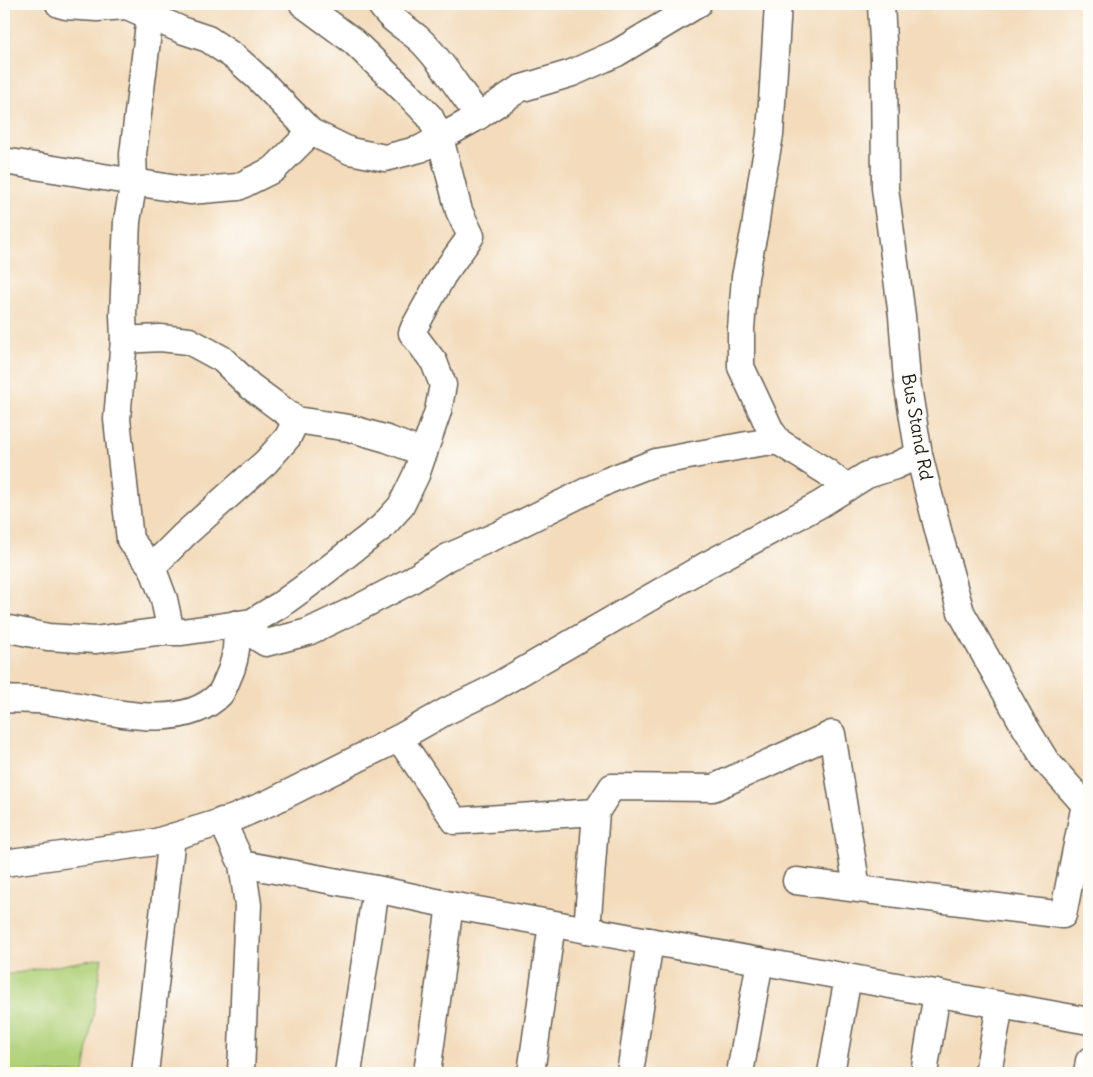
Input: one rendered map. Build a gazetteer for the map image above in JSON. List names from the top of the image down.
{
  "streets": {
    "street": ["Bus Stand Rd"]
  }
}
